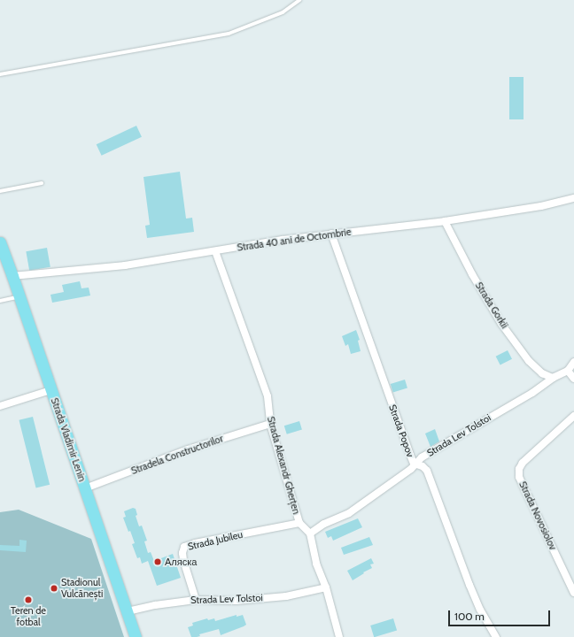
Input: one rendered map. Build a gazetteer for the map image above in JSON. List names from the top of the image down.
{
  "streets": {
    "main road": ["Strada Vladimir Lenin"],
    "street": [
      "Strada 40 ani de Octombrie",
      "Strada Gorkii",
      "Strada Popov",
      "Strada Lev Tolstoi",
      "Stradela Constructorilor",
      "Strada Alexandr Gherțen",
      "Strada Novosiolov",
      "Strada Jubileu"
    ]
  },
  "crossings": [
    ["Strada 40 ani de Octombrie", "Strada Gorkii"],
    ["Strada 40 ani de Octombrie", "Strada Popov"],
    ["Strada 40 ani de Octombrie", "Strada Vladimir Lenin"],
    ["Strada 40 ani de Octombrie", "Strada Alexandr Gherțen"],
    ["Strada Gorkii", "Strada Lev Tolstoi"],
    ["Strada Popov", "Strada Lev Tolstoi"],
    ["Strada Lev Tolstoi", "Strada Vladimir Lenin"],
    ["Strada Lev Tolstoi", "Strada Alexandr Gherțen"],
    ["Strada Lev Tolstoi", "Strada Jubileu"],
    ["Strada Vladimir Lenin", "Stradela Constructorilor"],
    ["Stradela Constructorilor", "Strada Alexandr Gherțen"],
    ["Strada Alexandr Gherțen", "Strada Jubileu"]
  ],
  "places": ["Аляска", "Stadionul Vulcănești", "Teren de fotbal"],
  "scale_bar": "100 m"
}
